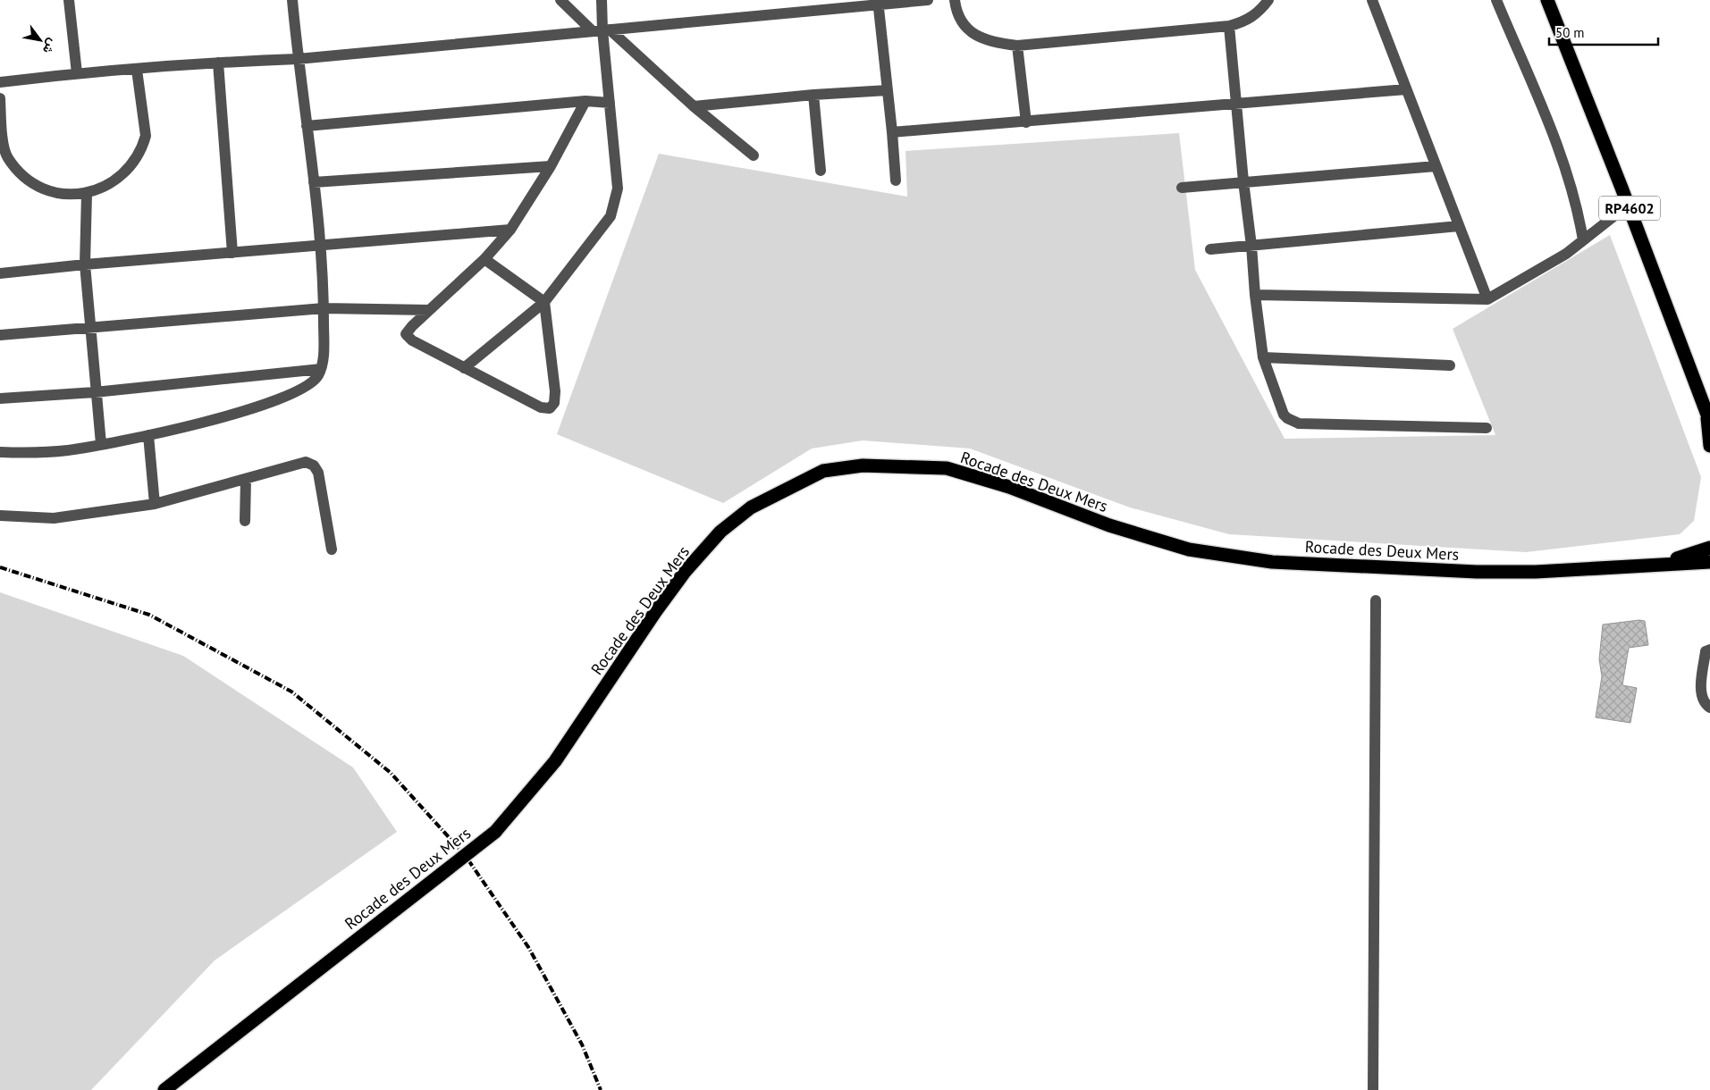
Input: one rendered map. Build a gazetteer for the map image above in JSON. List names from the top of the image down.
{
  "streets": {
    "highway": ["RP4602", "Rocade des Deux Mers"]
  },
  "scale_bar": "50 m",
  "north": "bottom right"
}
